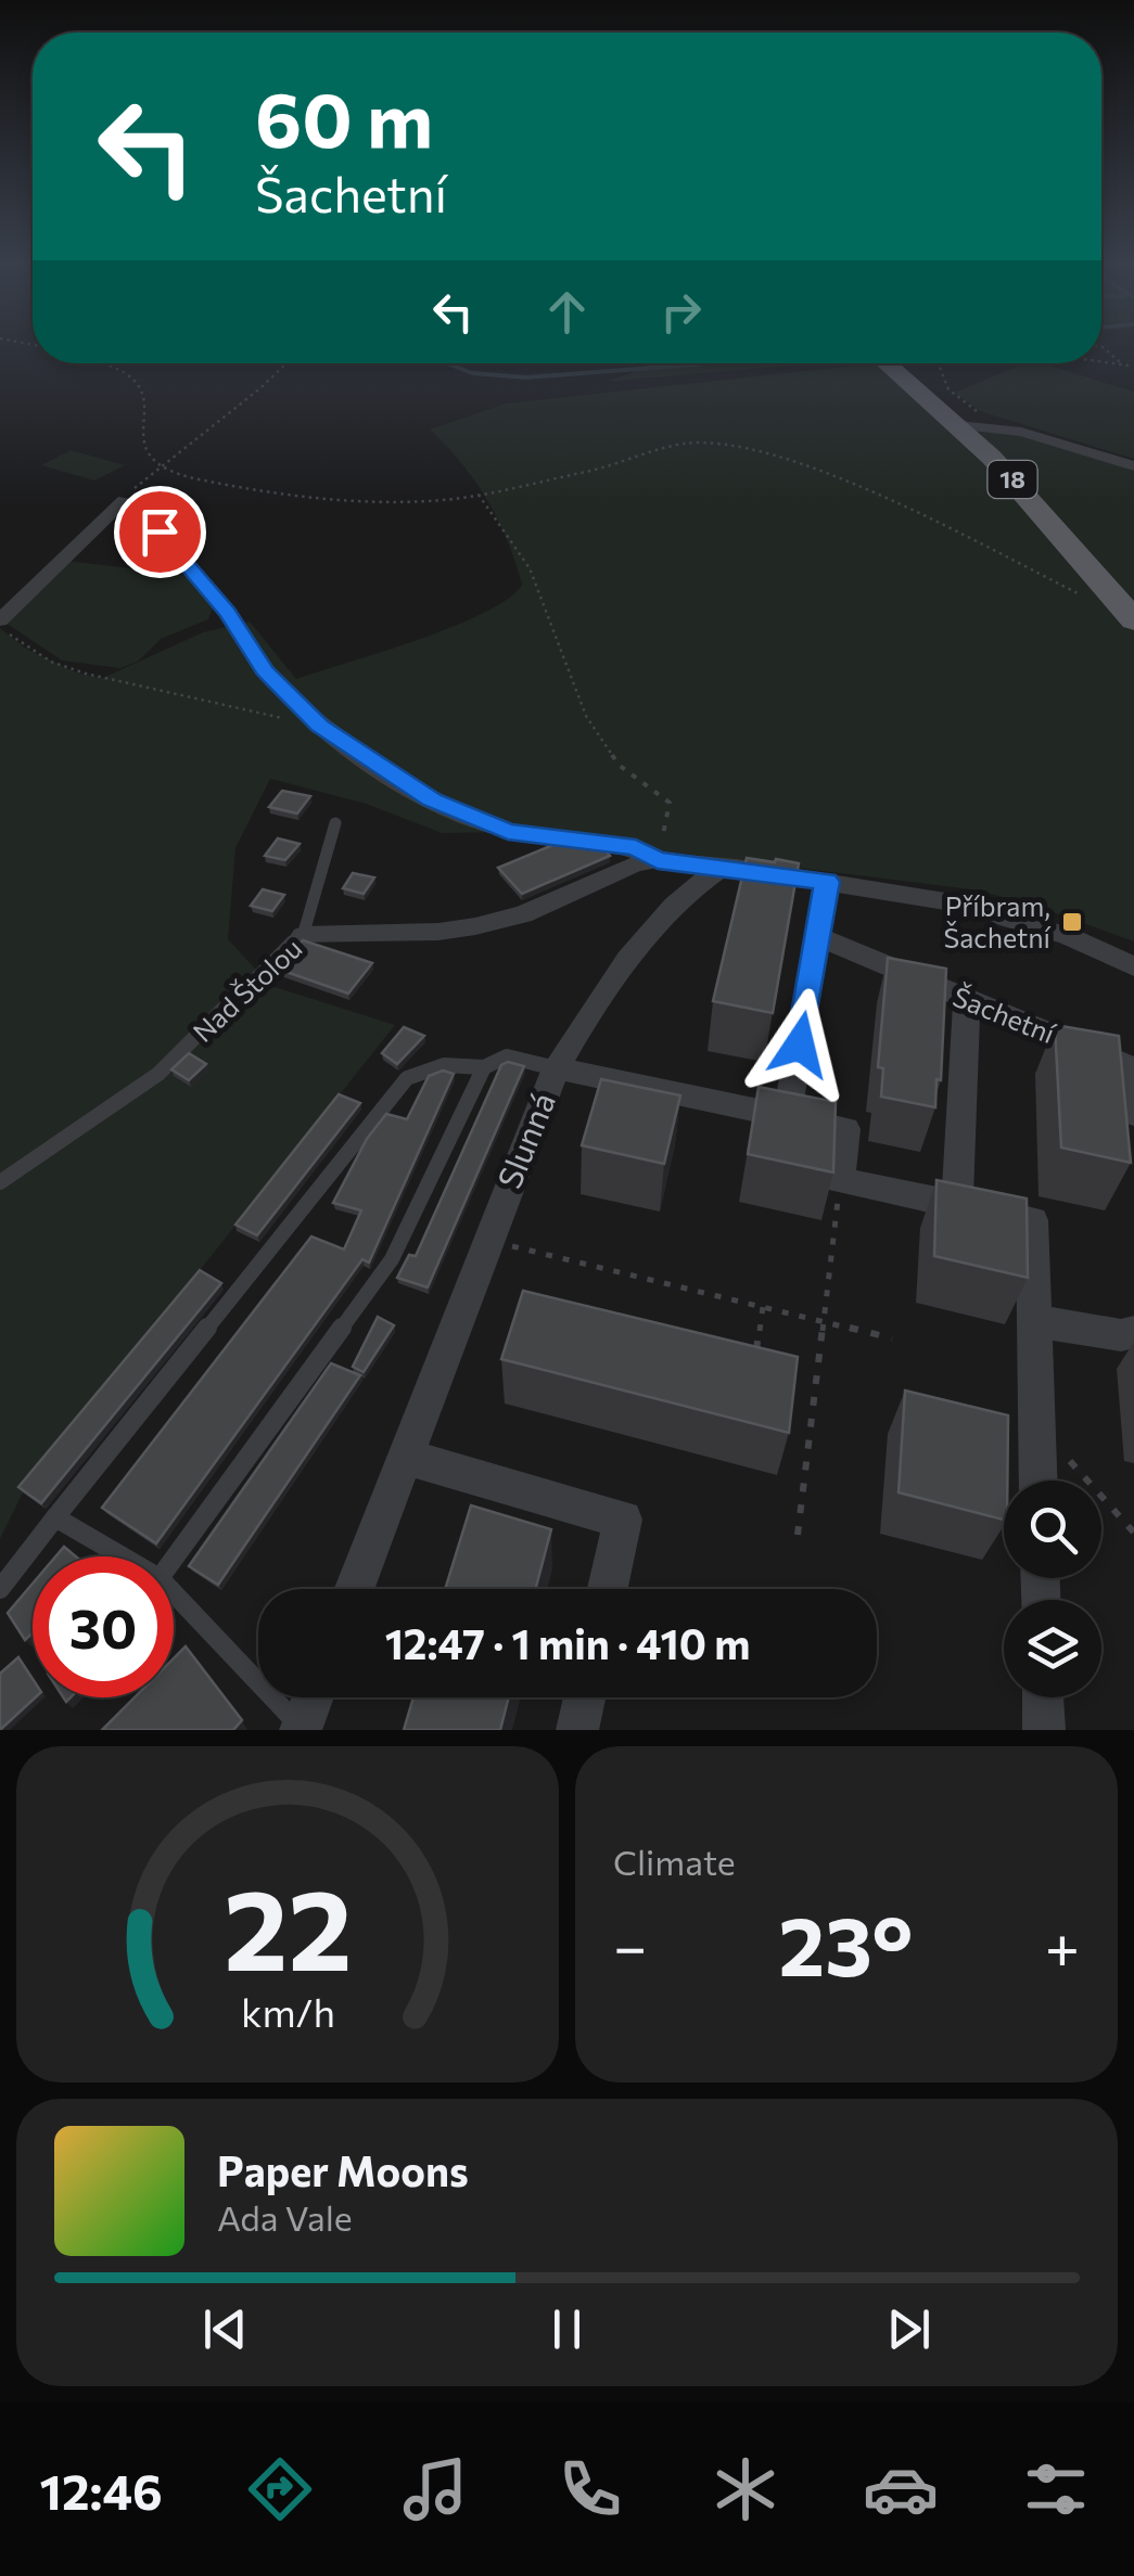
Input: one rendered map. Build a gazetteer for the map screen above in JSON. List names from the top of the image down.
{
  "streets": {
    "main road": ["18"],
    "street": ["Nad Štolou", "Šachetní", "Slunná"]
  },
  "places": {
    "transit": ["Příbram, Šachetní"]
  },
  "page": {
    "turn": ["60 m", "Šachetní"],
    "limit": "30",
    "trip": "12:47 · 1 min · 410 m",
    "tile": "Climate",
    "heat": ["−", "23°", "+"],
    "song": ["Paper Moons", "Ada Vale"],
    "tabs": "12:46",
    "gauge": ["22", "km/h"]
  }
}
